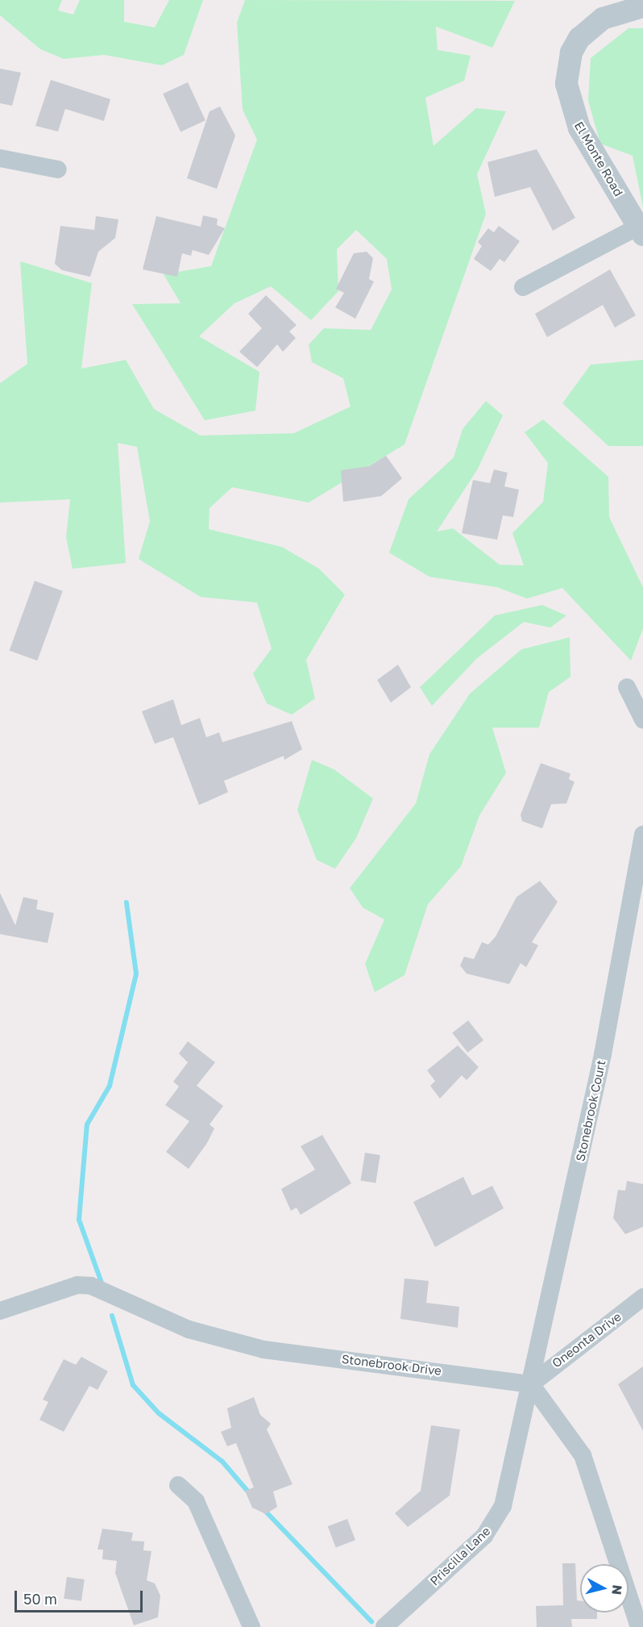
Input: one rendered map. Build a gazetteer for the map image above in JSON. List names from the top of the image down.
{
  "streets": {
    "street": [
      "El Monte Road",
      "Stonebrook Court",
      "Oneonta Drive",
      "Stonebrook Drive",
      "Priscilla Lane"
    ]
  },
  "crossings": [
    ["Stonebrook Court", "Oneonta Drive"],
    ["Stonebrook Court", "Stonebrook Drive"],
    ["Stonebrook Court", "Priscilla Lane"],
    ["Oneonta Drive", "Stonebrook Drive"],
    ["Oneonta Drive", "Priscilla Lane"],
    ["Stonebrook Drive", "Priscilla Lane"]
  ],
  "scale_bar": "50 m",
  "north": "right"
}
